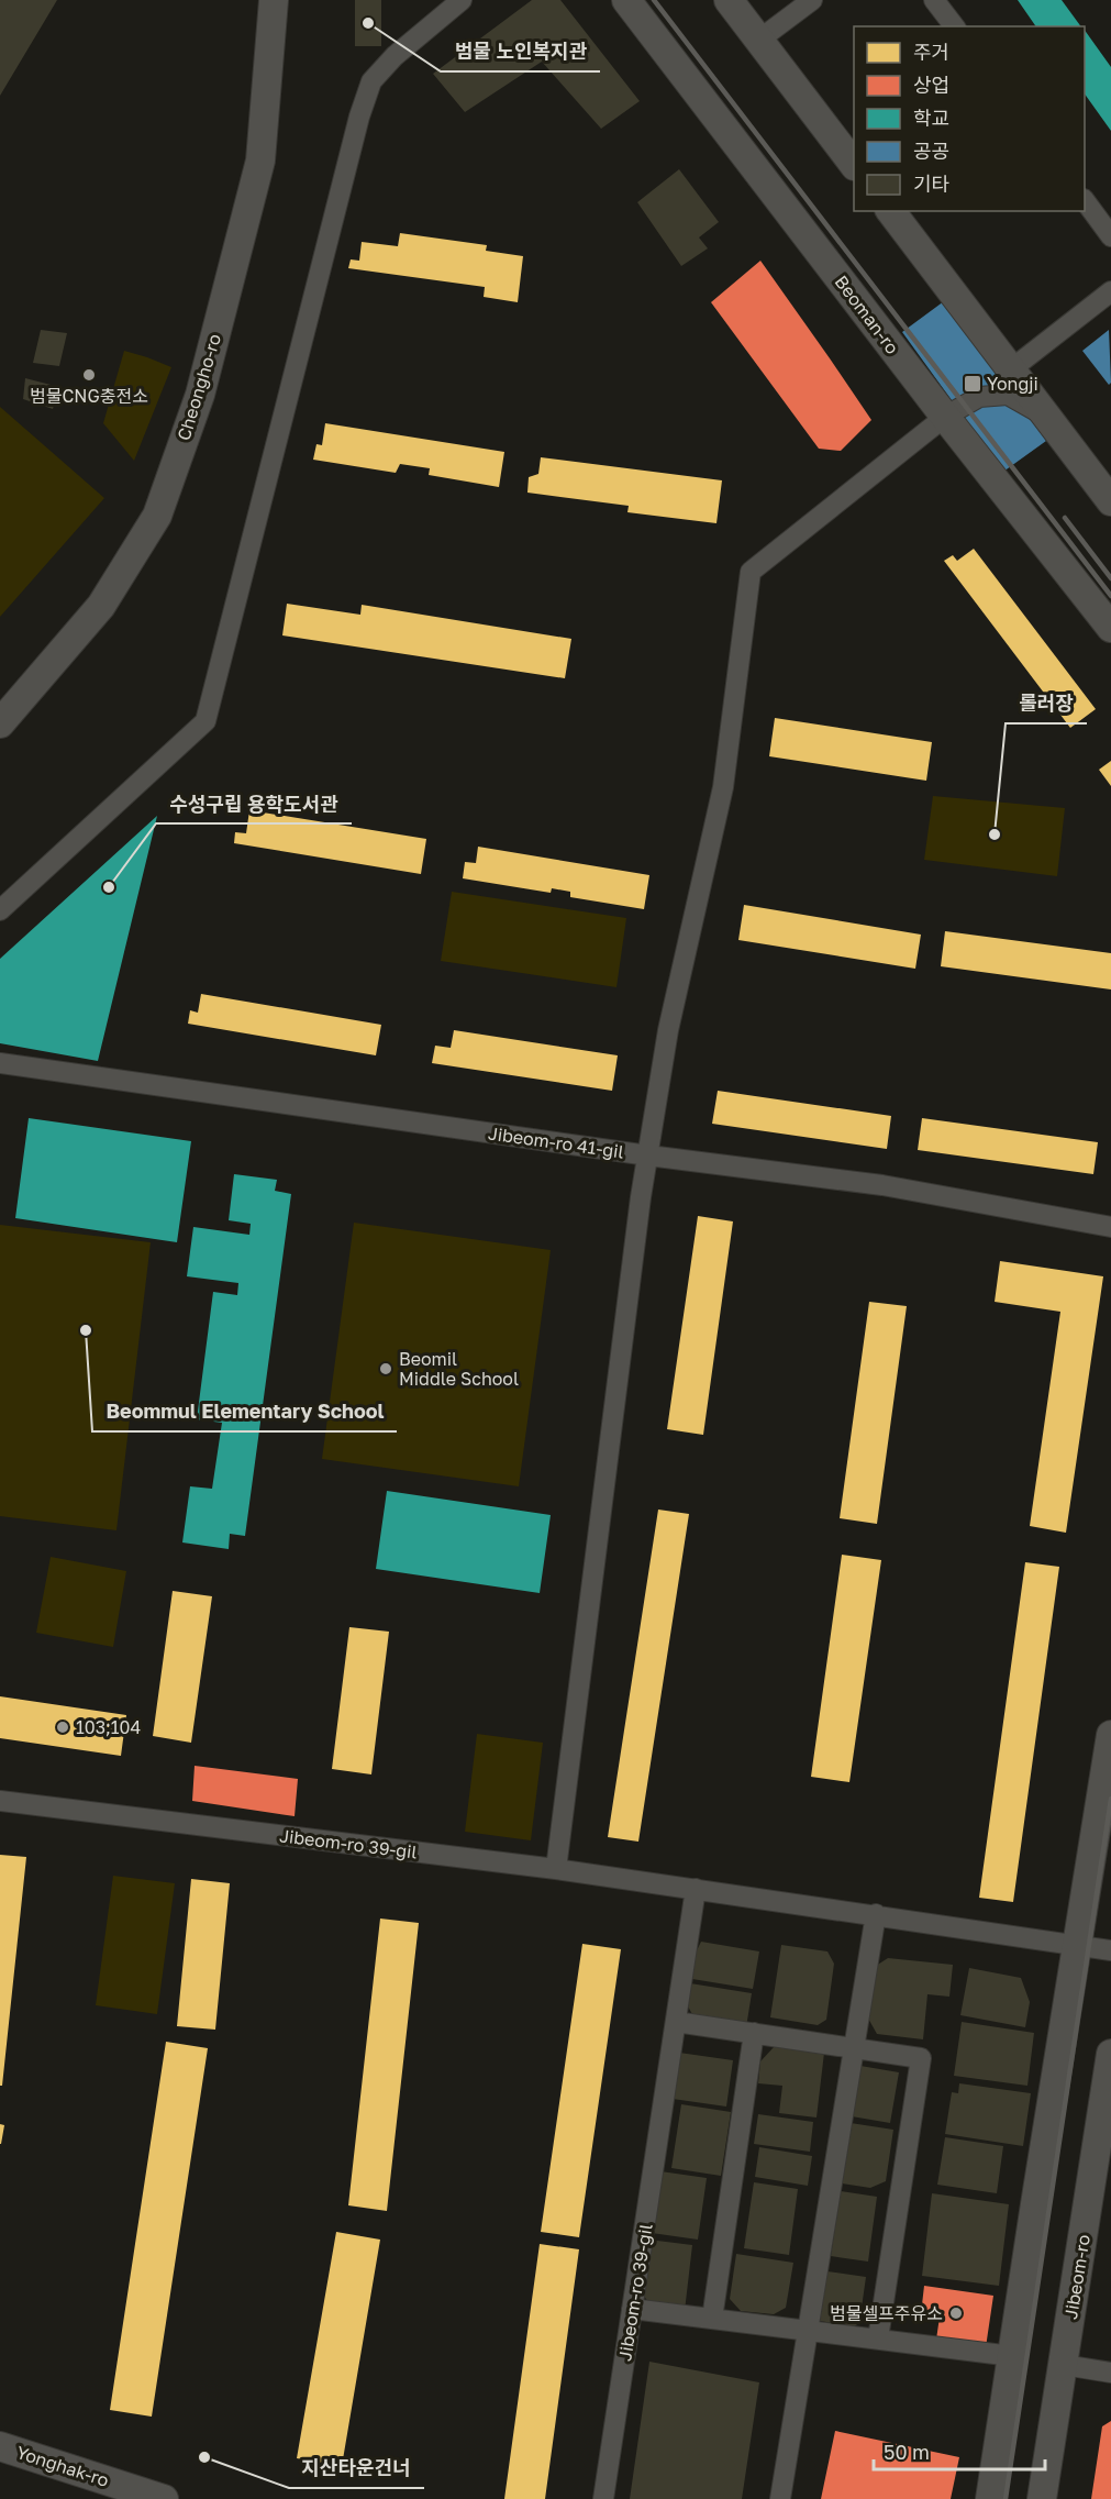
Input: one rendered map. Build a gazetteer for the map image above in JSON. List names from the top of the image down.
{
  "streets": {
    "main road": [
      "Beoman-ro",
      "Cheongho-ro",
      "Jibeom-ro",
      "Yonghak-ro"
    ],
    "street": ["Jibeom-ro 41-gil", "Jibeom-ro 39-gil"]
  },
  "places": {
    "other": [
      "범물 노인복지관",
      "범물CNG충전소",
      "롤러장",
      "수성구립 용학도서관",
      "Beommul Elementary School",
      "Beomil Middle School",
      "103;104",
      "범물셀프주유소",
      "지산타운건너"
    ],
    "transit": ["Yongji"]
  },
  "legend": [
    "주거",
    "상업",
    "학교",
    "공공",
    "기타"
  ],
  "scale_bar": "50 m"
}
